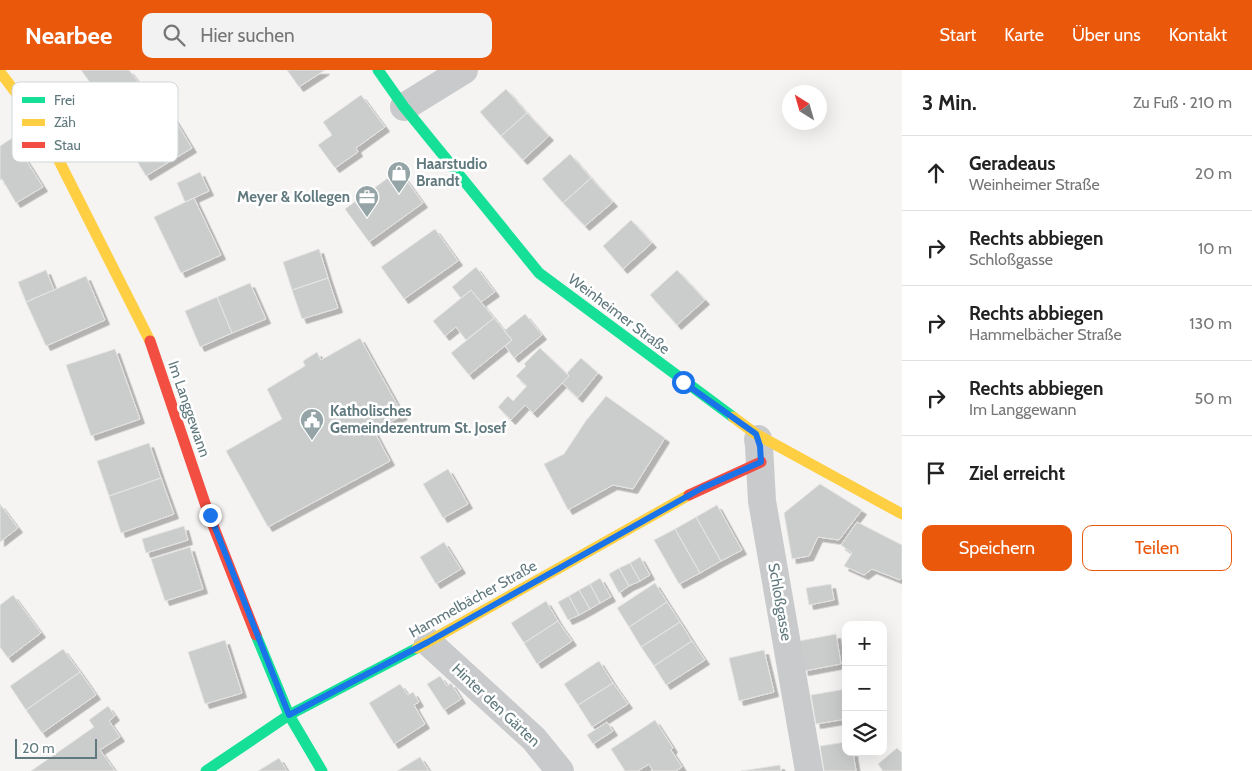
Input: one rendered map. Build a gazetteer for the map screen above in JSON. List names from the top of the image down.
{
  "streets": {
    "street": [
      "Weinheimer Straße",
      "Im Langgewann",
      "Hammelbächer Straße",
      "Schloßgasse",
      "Hinter den Gärten"
    ]
  },
  "crossings": [
    ["Weinheimer Straße", "Schloßgasse"],
    ["Im Langgewann", "Hammelbächer Straße"],
    ["Hammelbächer Straße", "Schloßgasse"],
    ["Hammelbächer Straße", "Hinter den Gärten"]
  ],
  "places": {
    "shop": ["Haarstudio Brandt"],
    "office": ["Meyer & Kollegen"],
    "public building": ["Katholisches Gemeindezentrum St. Josef"]
  },
  "legend": ["Frei", "Zäh", "Stau"],
  "scale_bar": "20 m",
  "north": "top left",
  "page": {
    "header": "Nearbee",
    "search": "Hier suchen",
    "nav": [
      "Start",
      "Karte",
      "Über uns",
      "Kontakt"
    ],
    "heading": ["3 Min.", "Zu Fuß · 210 m"],
    "list": [
      ["Geradeaus", "Weinheimer Straße", "20 m"],
      ["Rechts abbiegen", "Schloßgasse", "10 m"],
      ["Rechts abbiegen", "Hammelbächer Straße", "130 m"],
      ["Rechts abbiegen", "Im Langgewann", "50 m"],
      "Ziel erreicht"
    ],
    "buttons": ["Speichern", "Teilen"],
    "map_buttons": ["+", "−"],
    "scale": "20 m"
  }
}
